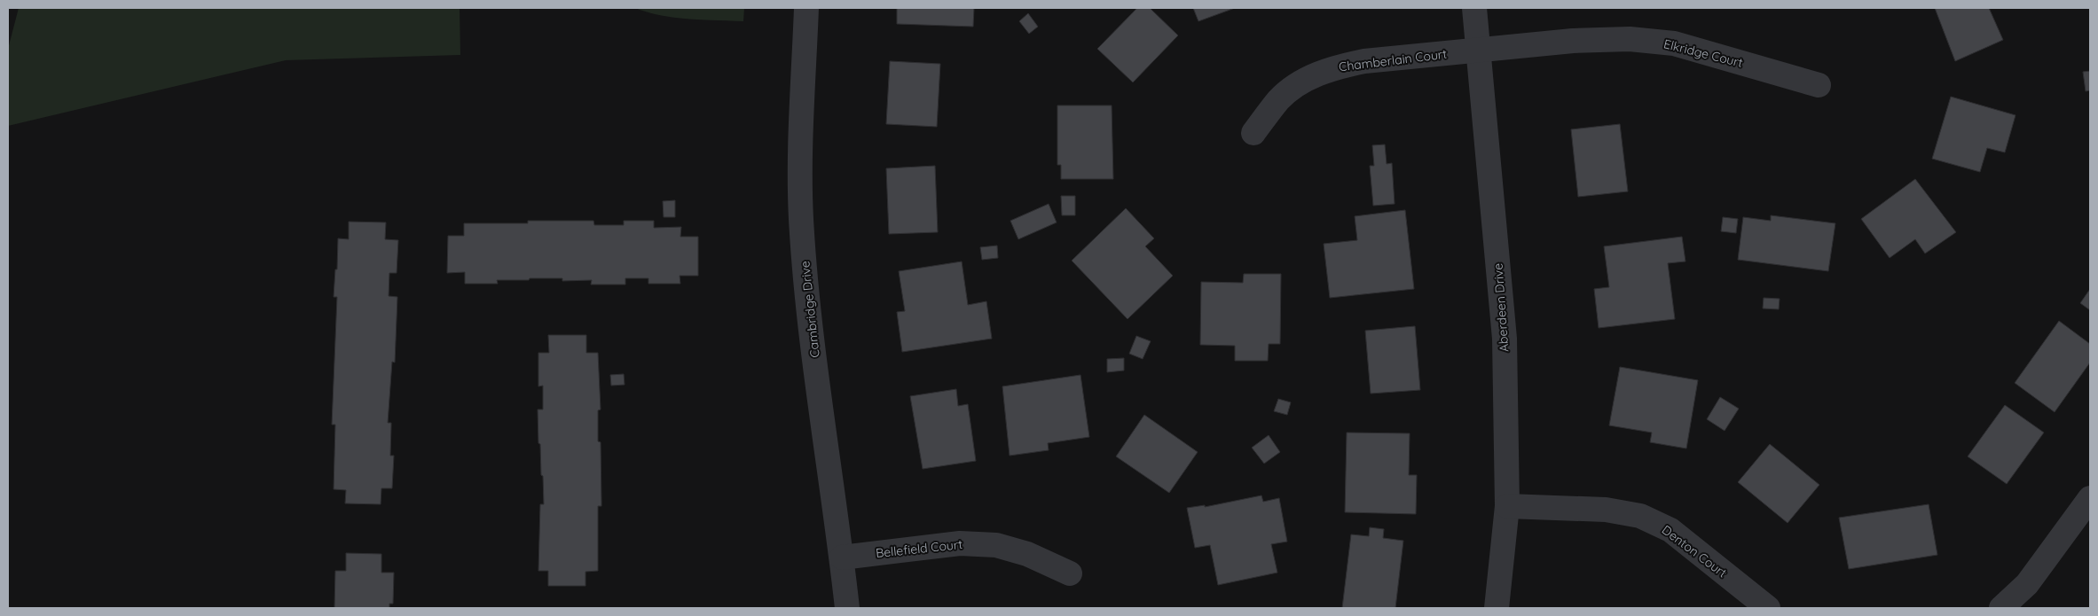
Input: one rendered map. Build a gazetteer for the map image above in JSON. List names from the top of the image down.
{
  "streets": {
    "street": [
      "Elkridge Court",
      "Chamberlain Court",
      "Aberdeen Drive",
      "Cambridge Drive",
      "Bellefield Court",
      "Denton Court"
    ]
  },
  "crossings": [
    ["Elkridge Court", "Chamberlain Court"],
    ["Elkridge Court", "Aberdeen Drive"],
    ["Chamberlain Court", "Aberdeen Drive"],
    ["Aberdeen Drive", "Denton Court"],
    ["Cambridge Drive", "Bellefield Court"]
  ]
}
